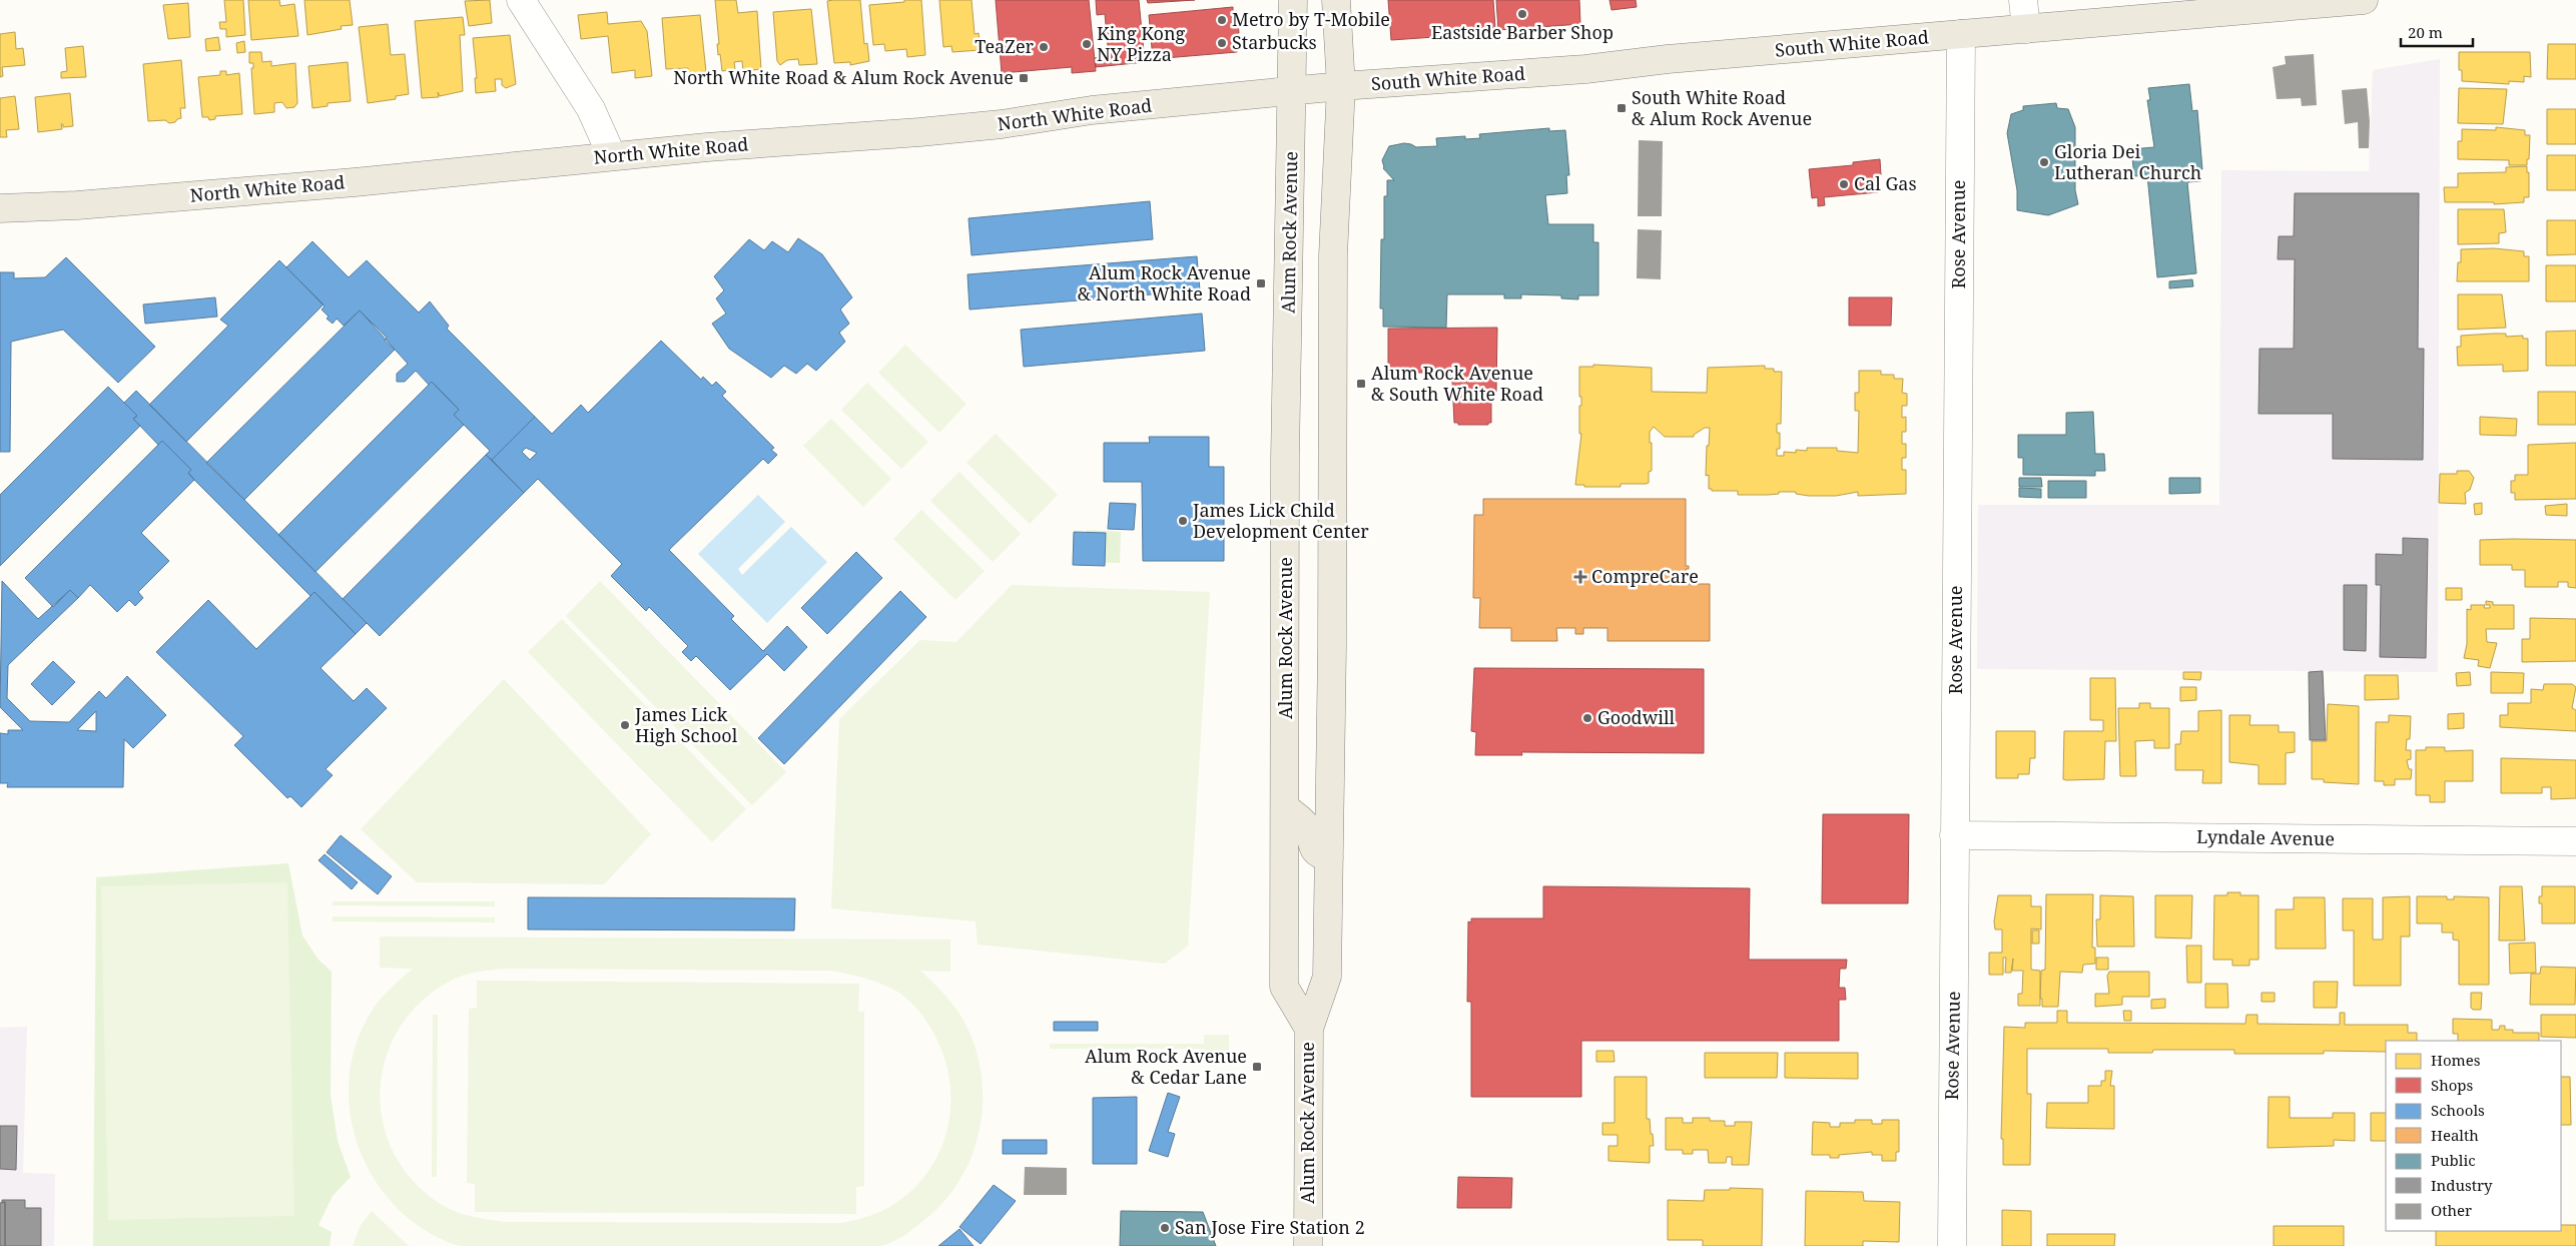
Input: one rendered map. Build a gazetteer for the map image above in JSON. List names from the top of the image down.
{
  "streets": {
    "main road": ["South White Road", "North White Road", "Alum Rock Avenue"],
    "street": ["Rose Avenue", "Lyndale Avenue"]
  },
  "crossings": [
    ["South White Road", "North White Road"],
    ["South White Road", "Alum Rock Avenue"],
    ["South White Road", "Rose Avenue"],
    ["North White Road", "Alum Rock Avenue"],
    ["Rose Avenue", "Lyndale Avenue"]
  ],
  "places": {
    "other": [
      "Eastside Barber Shop",
      "Metro by T-Mobile",
      "Starbucks",
      "King Kong NY Pizza",
      "TeaZer",
      "Gloria Dei Lutheran Church",
      "Cal Gas",
      "James Lick Child Development Center",
      "Goodwill",
      "James Lick High School",
      "San Jose Fire Station 2"
    ],
    "transit": [
      "North White Road & Alum Rock Avenue",
      "South White Road & Alum Rock Avenue",
      "Alum Rock Avenue & North White Road",
      "Alum Rock Avenue & South White Road",
      "Alum Rock Avenue & Cedar Lane"
    ],
    "health": ["CompreCare"]
  },
  "legend": [
    "Homes",
    "Shops",
    "Schools",
    "Health",
    "Public",
    "Industry",
    "Other"
  ],
  "scale_bar": "20 m"
}
